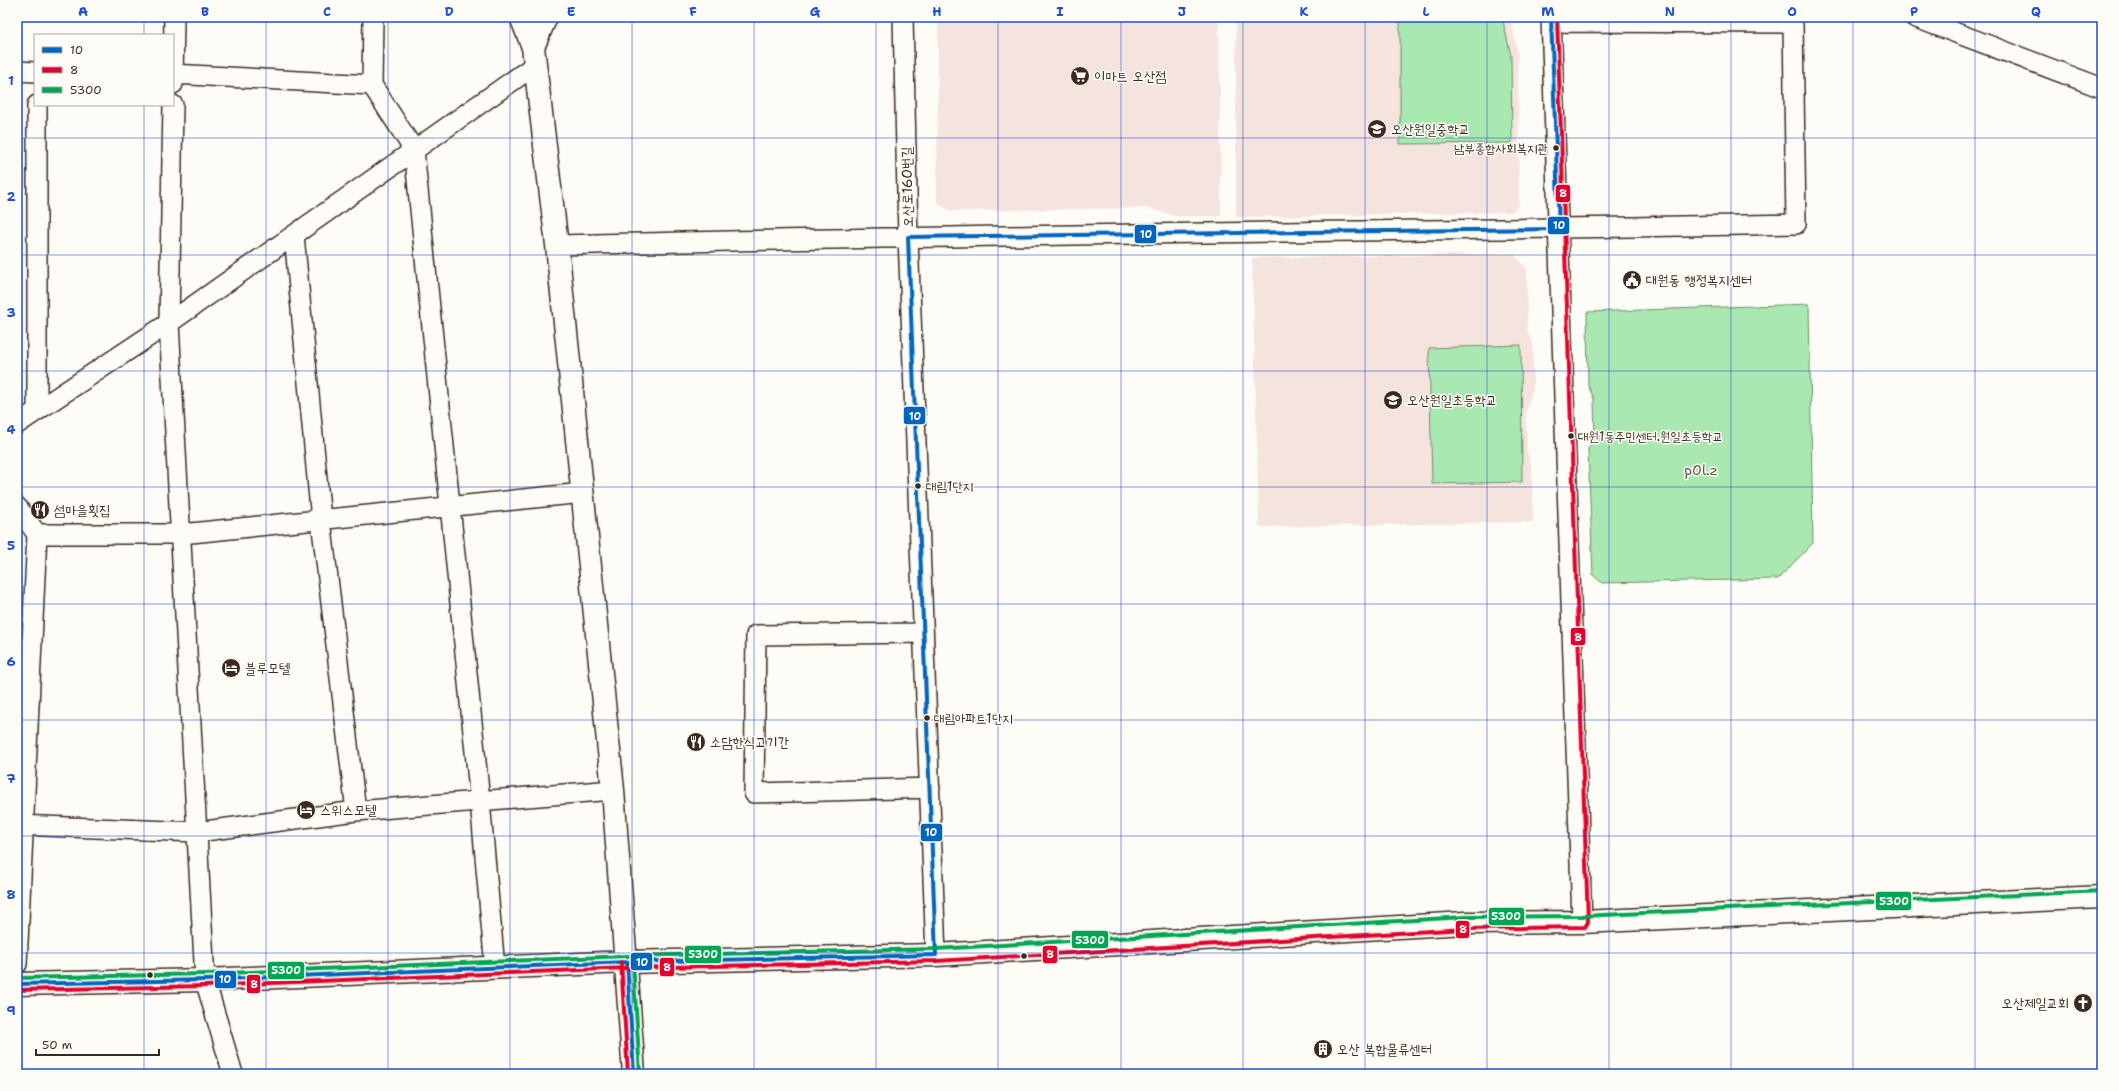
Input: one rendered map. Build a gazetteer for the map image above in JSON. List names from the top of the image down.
{
  "streets": {
    "street": ["오산로160번길"]
  },
  "parks": ["p0l.z"],
  "places": {
    "supermarket": ["이마트 오산점"],
    "school or university": ["오산원일중학교", "오산원일초등학교"],
    "other": [
      "남부종합사회복지관",
      "대원1동주민센터.원일초등학교",
      "대림1단지",
      "대림아파트1단지"
    ],
    "public building": ["대원동 행정복지센터"],
    "restaurant": ["섬마을횟집", "소담한식고기간"],
    "hotel": ["블루모텔", "스위스모텔"],
    "church": ["오산제일교회"],
    "building": ["오산 복합물류센터"]
  },
  "lines": ["transit line 10", "transit line 8", "transit line 5300"],
  "legend": ["10", "8", "5300"],
  "scale_bar": "50 m",
  "grid": {
    "columns": [
      "A",
      "B",
      "C",
      "D",
      "E",
      "F",
      "G",
      "H",
      "I",
      "J",
      "K",
      "L",
      "M",
      "N",
      "O",
      "P",
      "Q"
    ],
    "rows": [
      "1",
      "2",
      "3",
      "4",
      "5",
      "6",
      "7",
      "8",
      "9"
    ]
  }
}
